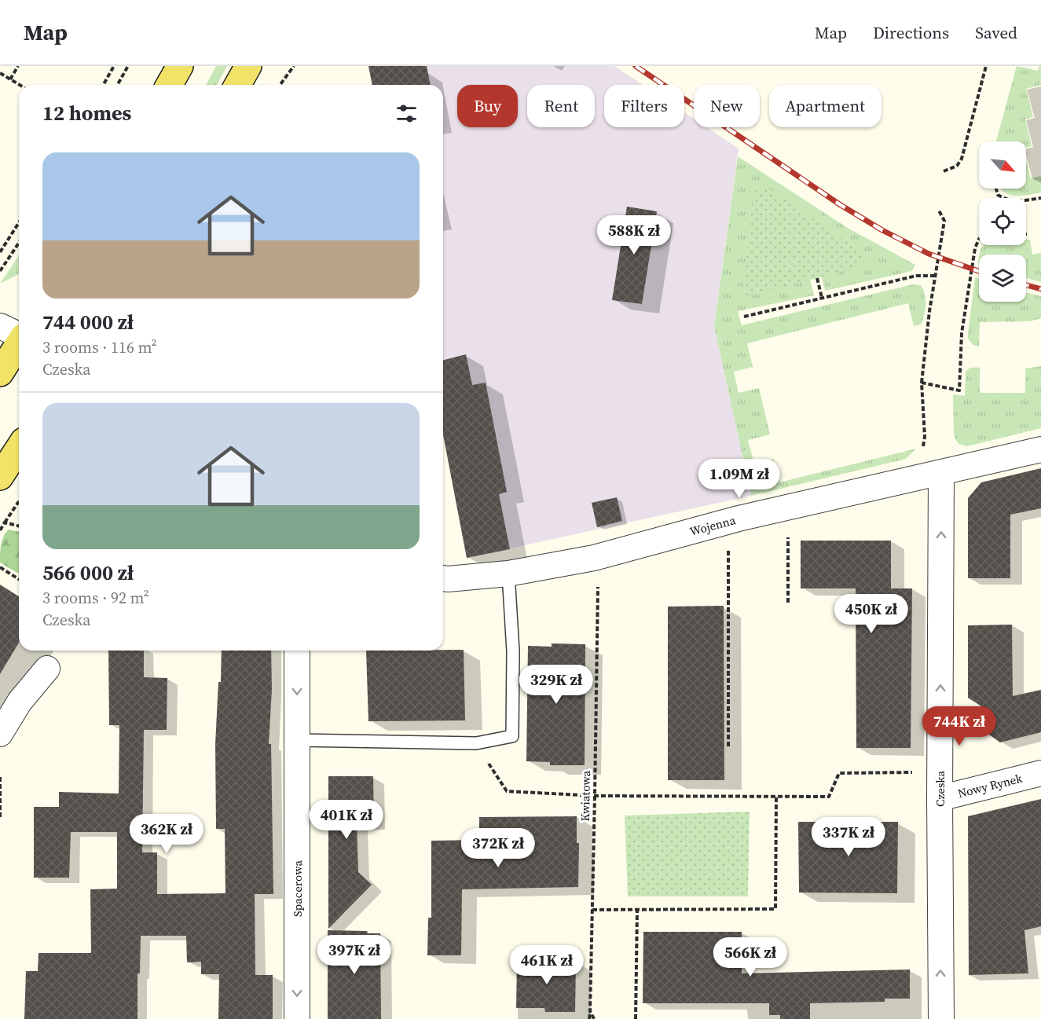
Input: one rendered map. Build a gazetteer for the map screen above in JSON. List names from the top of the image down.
{
  "streets": {
    "street": [
      "Wojenna",
      "Nowy Rynek",
      "Czeska",
      "Spacerowa"
    ],
    "path": ["Kwiatowa"]
  },
  "crossings": [
    ["Wojenna", "Czeska"],
    ["Nowy Rynek", "Czeska"]
  ],
  "one_way": ["Czeska", "Spacerowa"],
  "north": "bottom right",
  "page": {
    "header": "Map",
    "nav": ["Map", "Directions", "Saved"],
    "chip": [
      "Buy",
      "Rent",
      "Filters",
      "New",
      "Apartment"
    ],
    "heading": "12 homes",
    "list": [
      {
        "name": "744 000 zł",
        "note": "3 rooms · 116 m² · Czeska"
      },
      {
        "name": "566 000 zł",
        "note": "3 rooms · 92 m² · Czeska"
      }
    ],
    "price": [
      "588K zł",
      "1.09M zł",
      "450K zł",
      "329K zł",
      "744K zł",
      "401K zł",
      "362K zł",
      "337K zł",
      "372K zł",
      "397K zł",
      "566K zł",
      "461K zł"
    ]
  }
}
